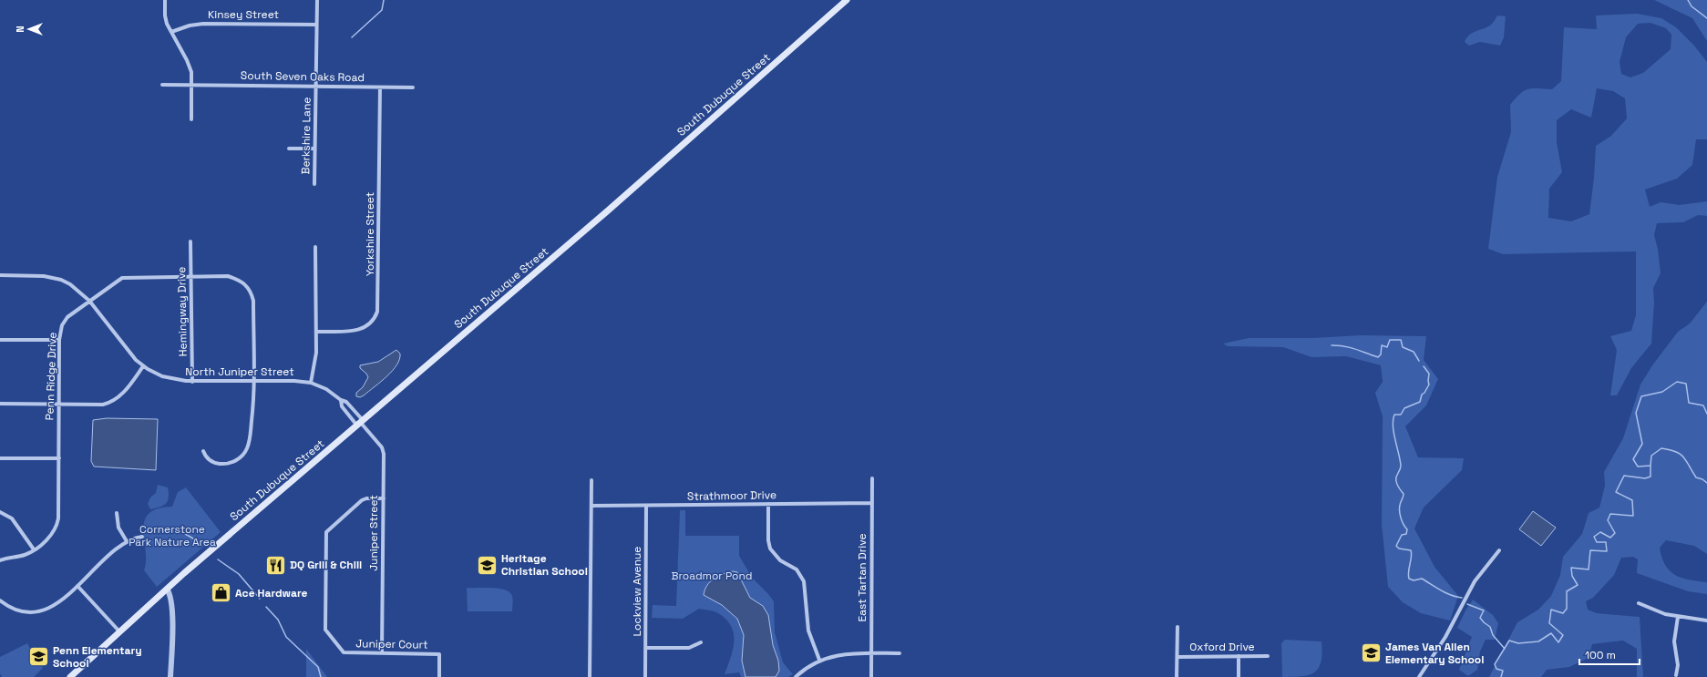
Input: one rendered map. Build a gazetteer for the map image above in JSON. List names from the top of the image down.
{
  "streets": {
    "main road": ["South Dubuque Street"],
    "street": [
      "Kinsey Street",
      "South Seven Oaks Road",
      "Berkshire Lane",
      "Yorkshire Street",
      "Hemingway Drive",
      "North Juniper Street",
      "Penn Ridge Drive",
      "Strathmoor Drive",
      "Juniper Street",
      "East Tartan Drive",
      "Lockview Avenue",
      "Juniper Court",
      "Oxford Drive"
    ]
  },
  "crossings": [
    ["Kinsey Street", "Berkshire Lane"],
    ["South Seven Oaks Road", "Berkshire Lane"],
    ["South Seven Oaks Road", "Yorkshire Street"],
    ["South Dubuque Street", "North Juniper Street"],
    ["South Dubuque Street", "Juniper Street"],
    ["Hemingway Drive", "North Juniper Street"],
    ["Hemingway Drive", "Penn Ridge Drive"],
    ["North Juniper Street", "Penn Ridge Drive"],
    ["North Juniper Street", "Juniper Street"],
    ["Strathmoor Drive", "East Tartan Drive"],
    ["Strathmoor Drive", "Lockview Avenue"],
    ["Juniper Street", "Juniper Court"]
  ],
  "parks": ["Cornerstone Park Nature Area", "Broadmor Pond"],
  "places": {
    "restaurant": ["DQ Grill & Chill"],
    "school or university": ["Heritage Christian School", "James Van Allen Elementary School", "Penn Elementary School"],
    "shop": ["Ace Hardware"]
  },
  "scale_bar": "100 m",
  "north": "left"
}
